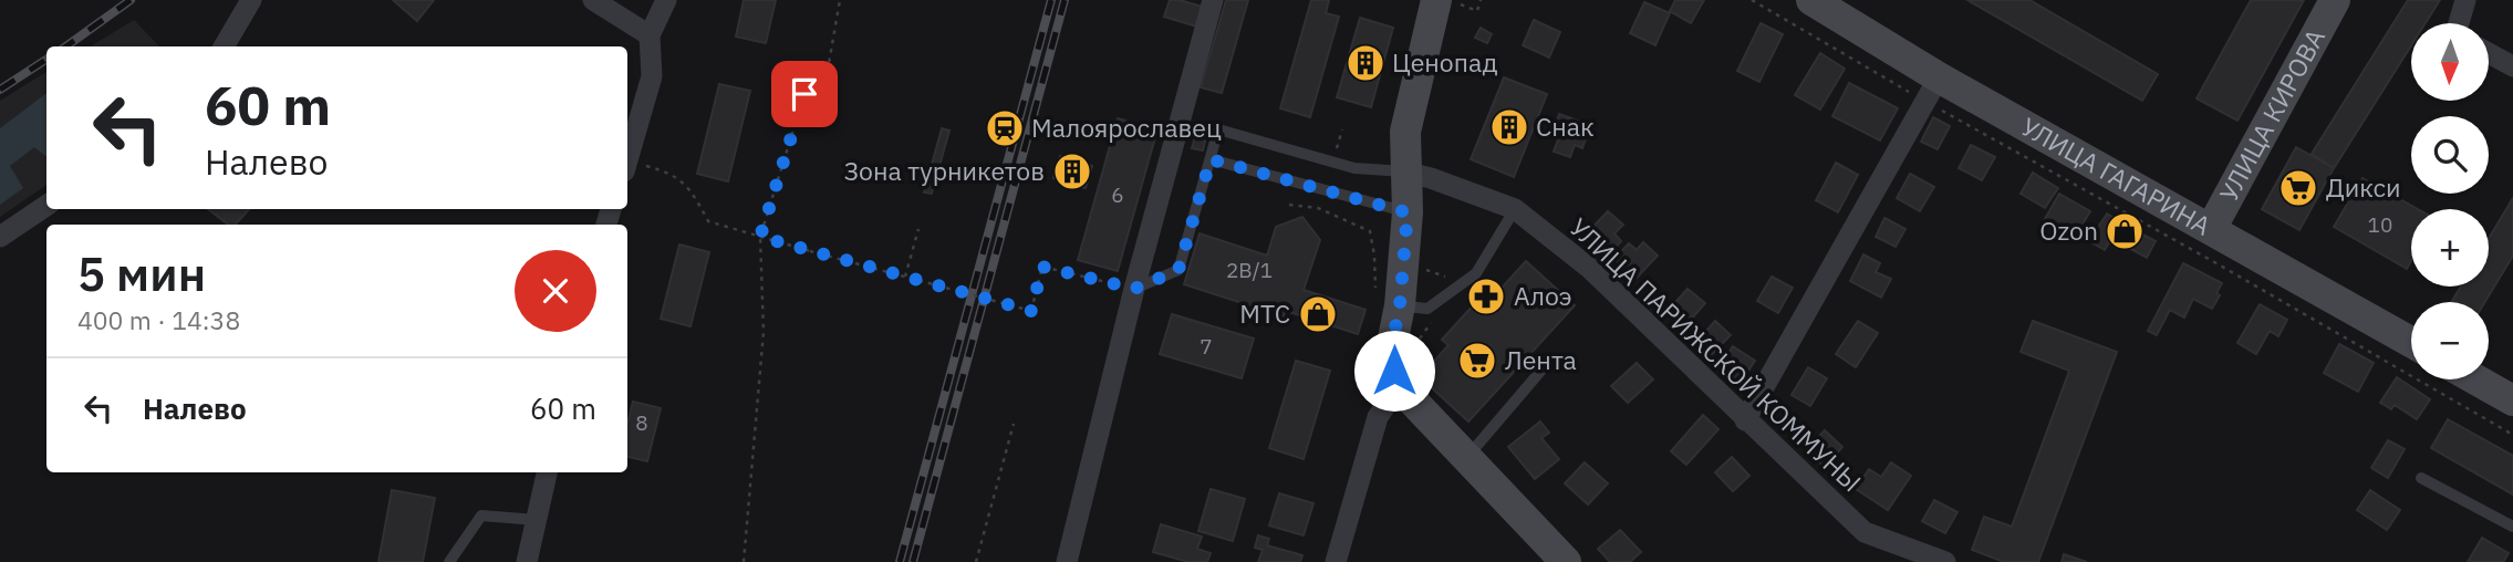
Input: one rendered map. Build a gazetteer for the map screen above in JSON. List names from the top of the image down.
{
  "streets": {
    "main road": ["УЛИЦА КИРОВА", "УЛИЦА ГАГАРИНА"],
    "street": ["УЛИЦА ПАРИЖСКОЙ КОММУНЫ"]
  },
  "crossings": [
    ["УЛИЦА КИРОВА", "УЛИЦА ГАГАРИНА"]
  ],
  "places": {
    "building": ["Ценопад", "Снак", "Зона турникетов"],
    "station": ["Малоярославец"],
    "supermarket": ["Дикси", "Лента"],
    "shop": ["Ozon", "МТС"],
    "pharmacy": ["Алоэ"]
  },
  "house_numbers": [
    "6",
    "10",
    "2В/1",
    "7",
    "8"
  ],
  "north": "bottom",
  "page": {
    "map_buttons": ["+", "−"],
    "turn": ["60 m", "Налево"],
    "heading": ["5 мин", "400 m · 14:38"],
    "list": [
      {
        "name": "Налево",
        "value": "60 m"
      }
    ]
  }
}
